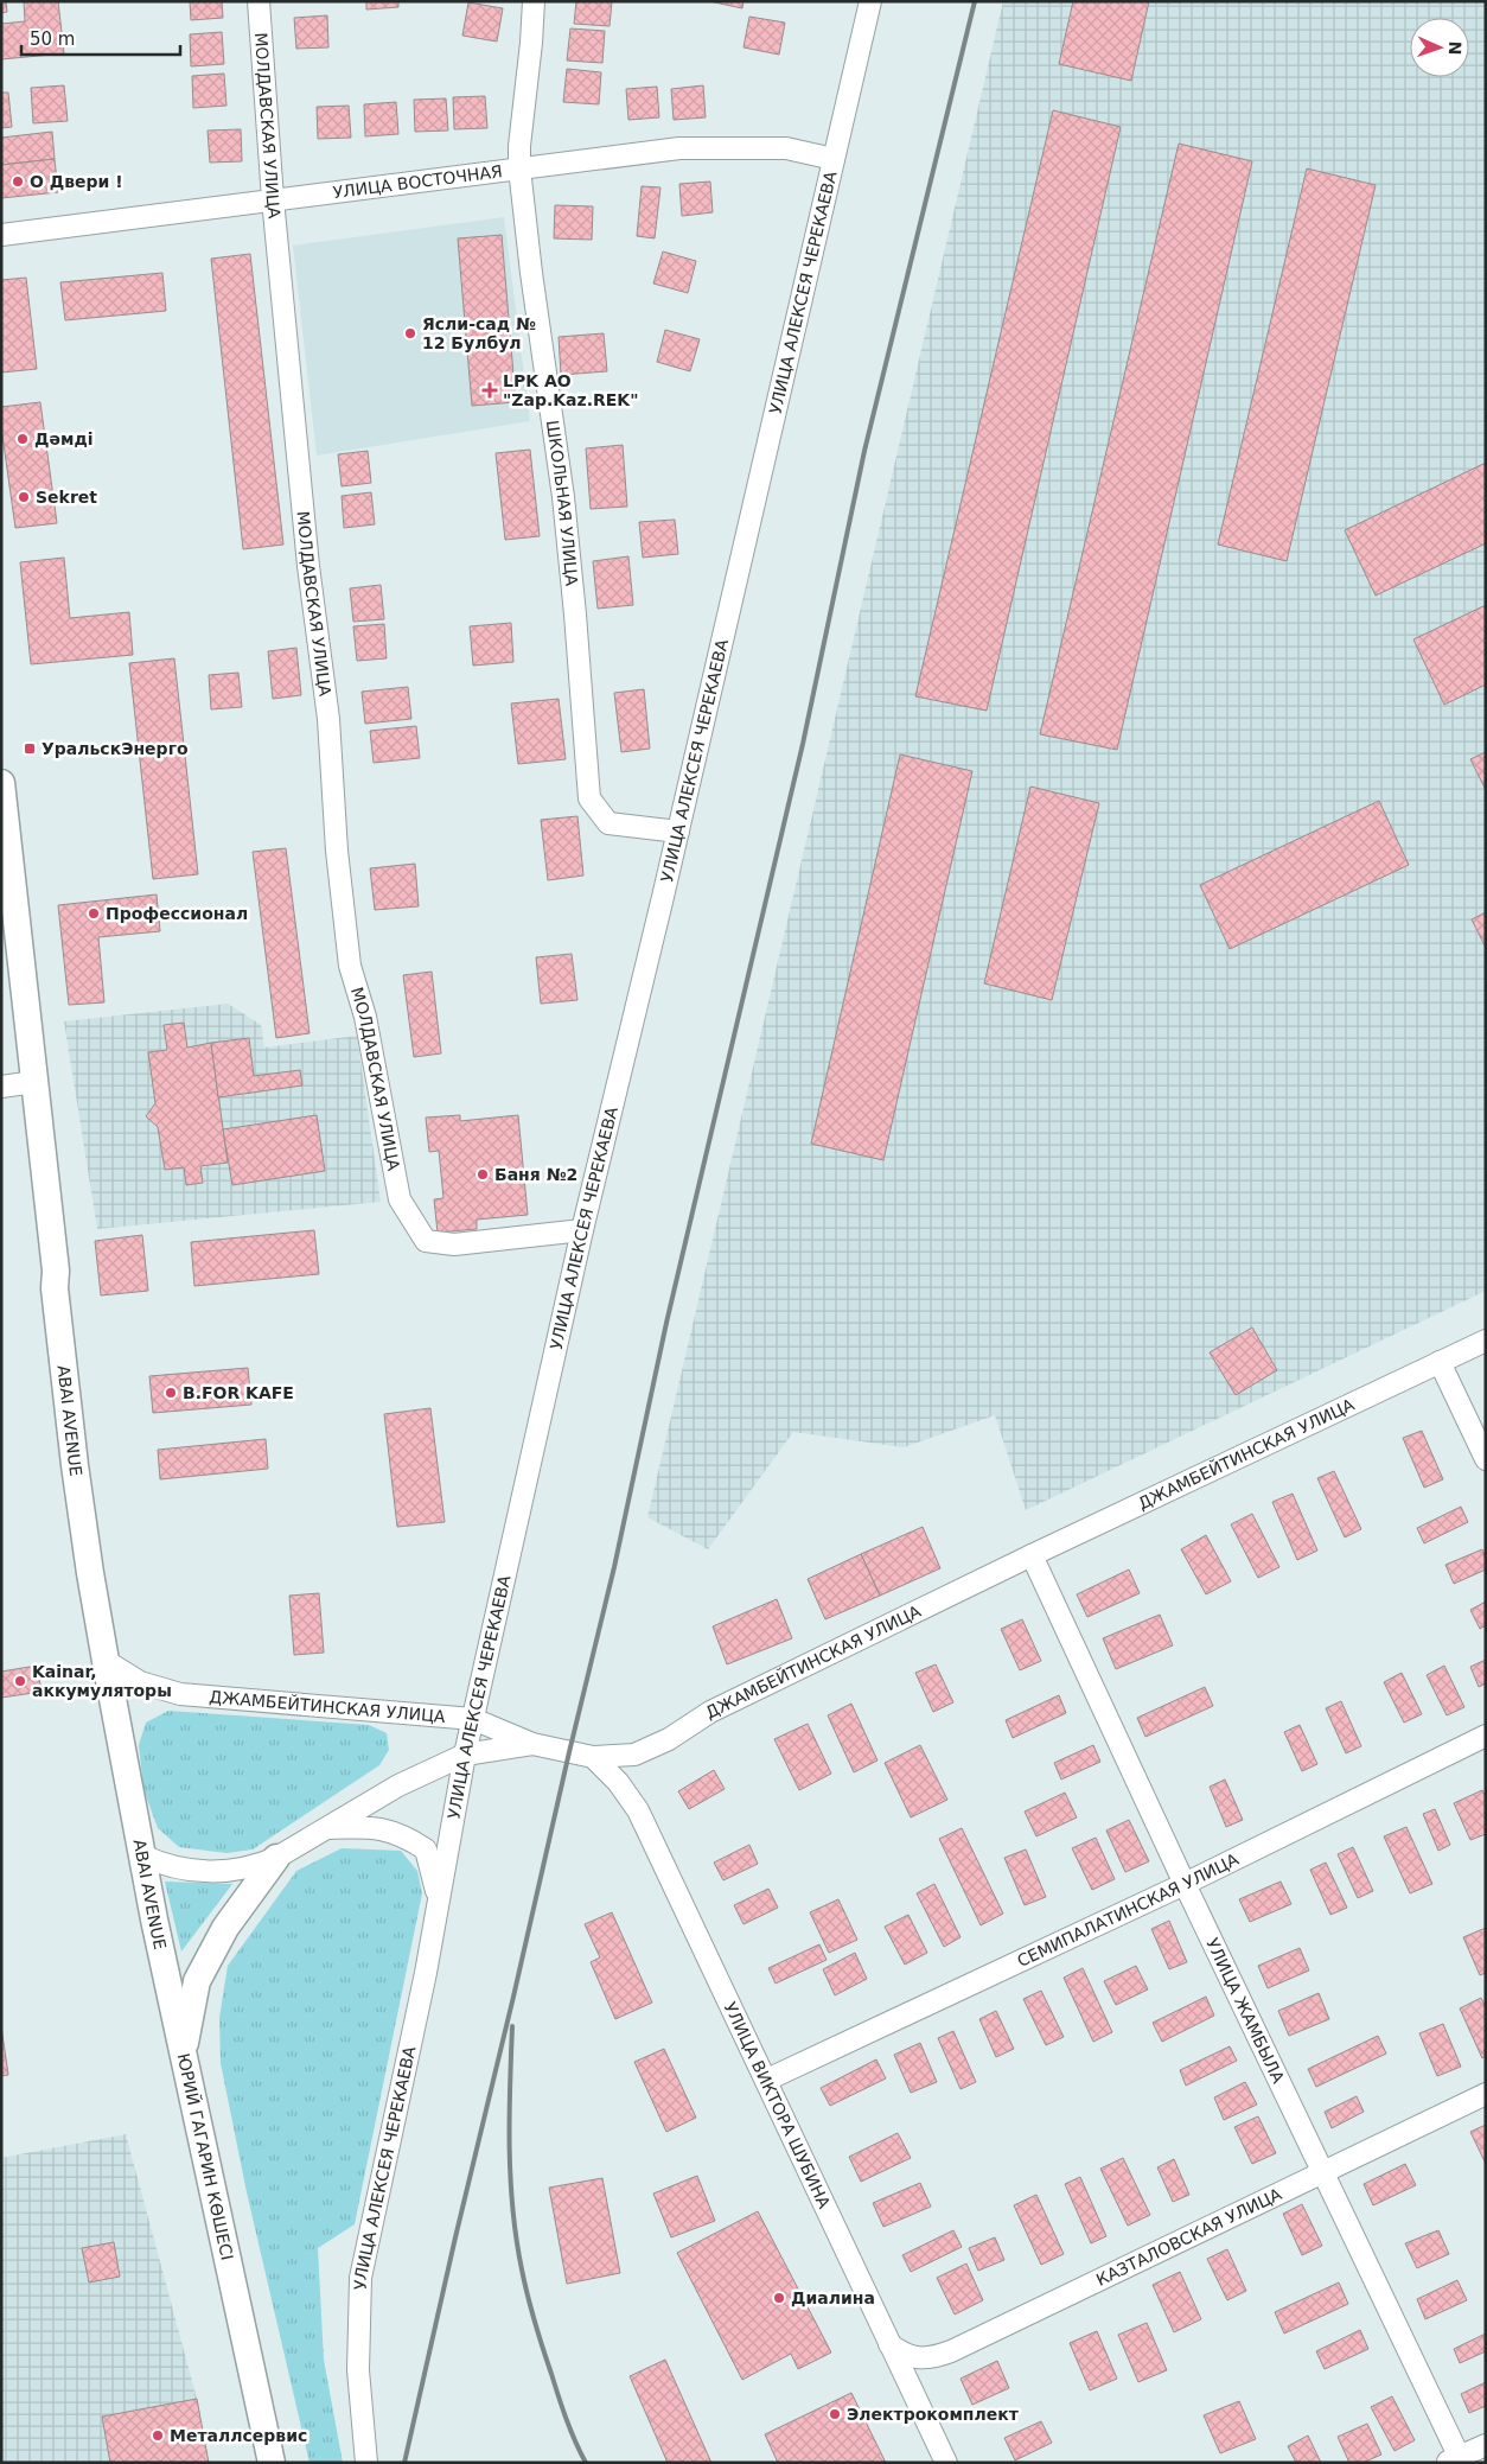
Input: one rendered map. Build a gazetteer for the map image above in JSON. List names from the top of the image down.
{
  "streets": {
    "main road": ["ABAI AVENUE", "ЮРИЙ ГАГАРИН КӨШЕСІ"],
    "street": [
      "МОЛДАВСКАЯ УЛИЦА",
      "УЛИЦА ВОСТОЧНАЯ",
      "УЛИЦА АЛЕКСЕЯ ЧЕРЕКАЕВА",
      "ШКОЛЬНАЯ УЛИЦА",
      "ДЖАМБЕЙТИНСКАЯ УЛИЦА",
      "СЕМИПАЛАТИНСКАЯ УЛИЦА",
      "УЛИЦА ЖАМБЫЛА",
      "УЛИЦА ВИКТОРА ШУБИНА",
      "КАЗТАЛОВСКАЯ УЛИЦА"
    ]
  },
  "crossings": [
    ["МОЛДАВСКАЯ УЛИЦА", "УЛИЦА ВОСТОЧНАЯ"],
    ["МОЛДАВСКАЯ УЛИЦА", "УЛИЦА АЛЕКСЕЯ ЧЕРЕКАЕВА"],
    ["УЛИЦА ВОСТОЧНАЯ", "УЛИЦА АЛЕКСЕЯ ЧЕРЕКАЕВА"],
    ["УЛИЦА ВОСТОЧНАЯ", "ШКОЛЬНАЯ УЛИЦА"],
    ["УЛИЦА АЛЕКСЕЯ ЧЕРЕКАЕВА", "ШКОЛЬНАЯ УЛИЦА"],
    ["УЛИЦА АЛЕКСЕЯ ЧЕРЕКАЕВА", "ДЖАМБЕЙТИНСКАЯ УЛИЦА"],
    ["ABAI AVENUE", "ДЖАМБЕЙТИНСКАЯ УЛИЦА"],
    ["ABAI AVENUE", "ЮРИЙ ГАГАРИН КӨШЕСІ"],
    ["ДЖАМБЕЙТИНСКАЯ УЛИЦА", "УЛИЦА ЖАМБЫЛА"],
    ["ДЖАМБЕЙТИНСКАЯ УЛИЦА", "УЛИЦА ВИКТОРА ШУБИНА"],
    ["СЕМИПАЛАТИНСКАЯ УЛИЦА", "УЛИЦА ЖАМБЫЛА"],
    ["СЕМИПАЛАТИНСКАЯ УЛИЦА", "УЛИЦА ВИКТОРА ШУБИНА"],
    ["УЛИЦА ЖАМБЫЛА", "КАЗТАЛОВСКАЯ УЛИЦА"],
    ["УЛИЦА ВИКТОРА ШУБИНА", "КАЗТАЛОВСКАЯ УЛИЦА"]
  ],
  "places": {
    "other": [
      "О Двери !",
      "Ясли-сад № 12 Булбул",
      "Дəмді",
      "Sekret",
      "Профессионал",
      "Баня №2",
      "B.FOR KAFE",
      "Kainar, аккумуляторы",
      "Диалина",
      "Электрокомплект",
      "Металлсервис"
    ],
    "health": ["LPK AO \"Zap.Kaz.REK\""],
    "transit": ["УральскЭнерго"]
  },
  "scale_bar": "50 m",
  "north": "right"
}
